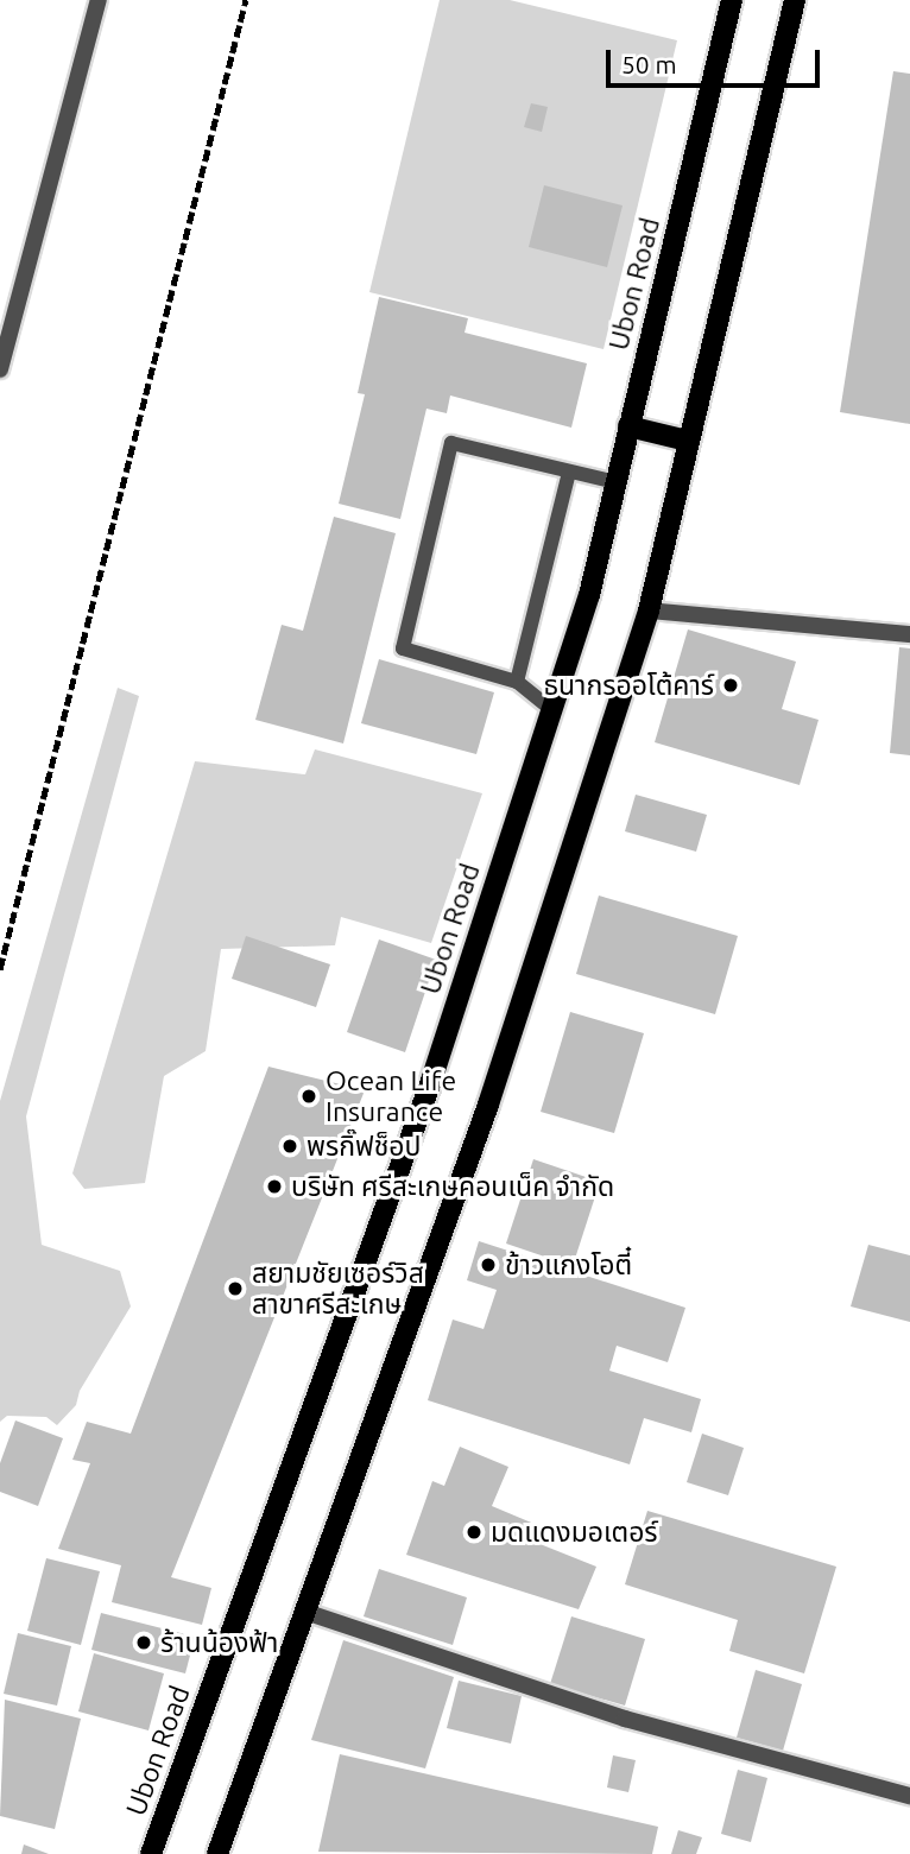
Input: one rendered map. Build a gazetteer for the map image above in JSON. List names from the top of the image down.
{
  "streets": {
    "main road": ["Ubon Road"]
  },
  "places": [
    "ธนากรออโต้คาร์",
    "Ocean Life Insurance",
    "พรกิ๊ฟช็อป",
    "บริษัท ศรีสะเกษคอนเน็ค จำกัด",
    "ข้าวแกงโอตี๋",
    "สยามชัยเซอร์วิส สาขาศรีสะเกษ",
    "มดแดงมอเตอร์",
    "ร้านน้องฟ้า"
  ],
  "scale_bar": "50 m"
}
